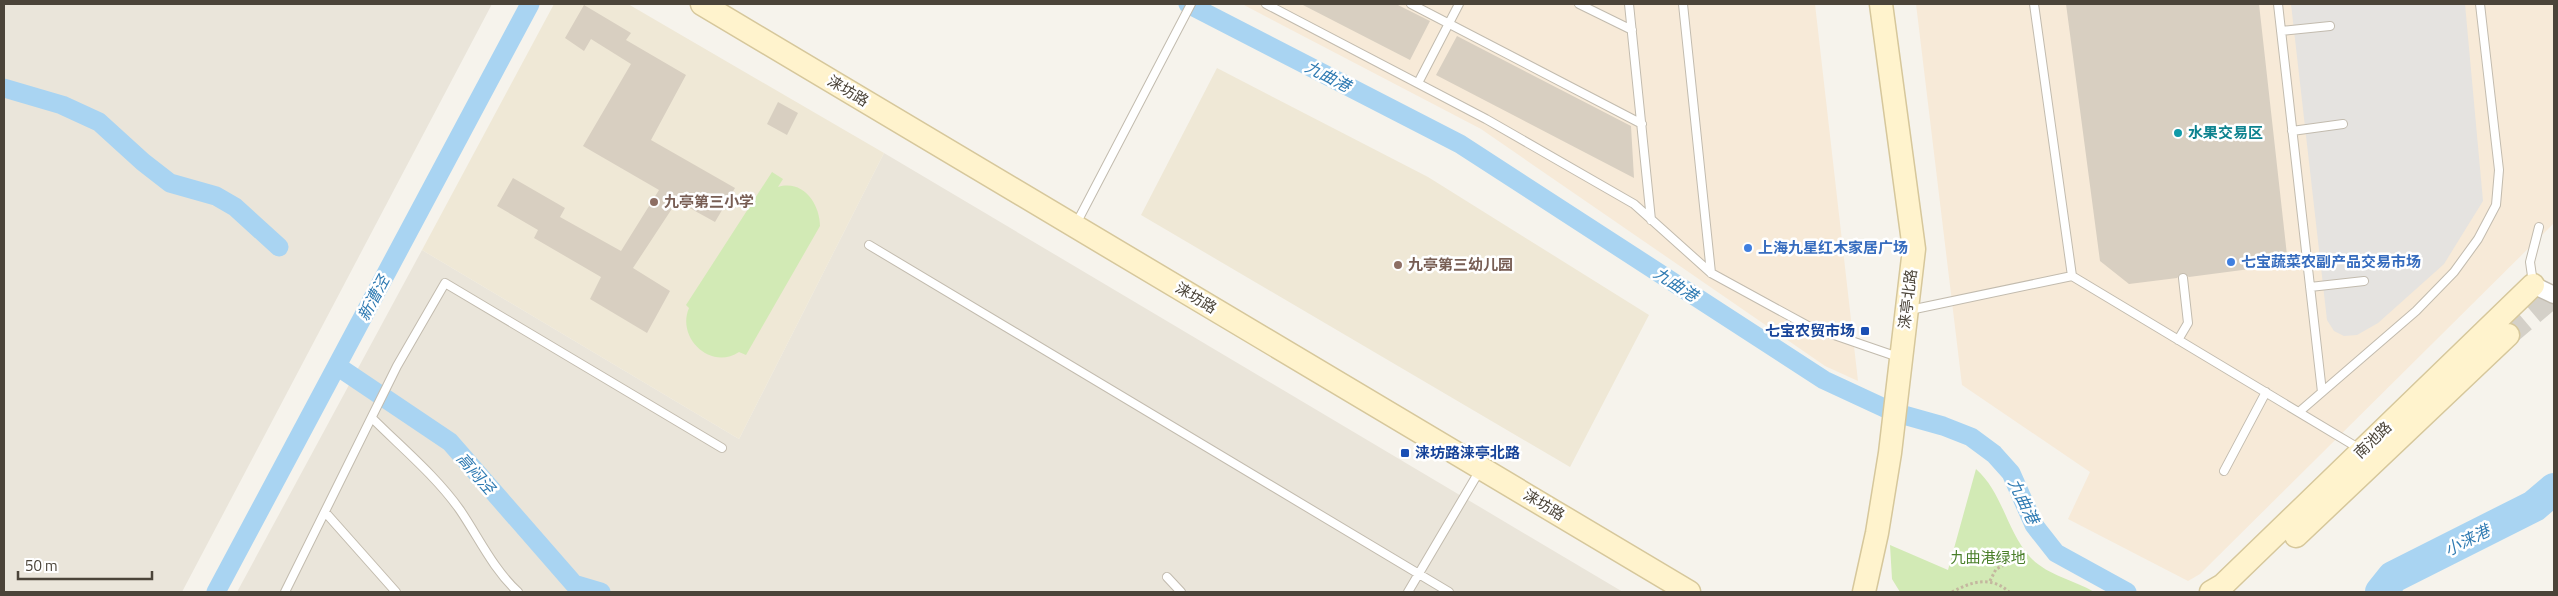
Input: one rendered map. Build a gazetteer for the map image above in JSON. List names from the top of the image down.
{
  "streets": {
    "street": ["涞坊路", "涞亭北路", "南池路"]
  },
  "water": [
    "九曲港",
    "新漕泾",
    "高闷泾",
    "小涞港"
  ],
  "parks": ["九曲港绿地"],
  "places": {
    "other": [
      "水果交易区",
      "九亭第三小学",
      "上海九星红木家居广场",
      "七宝蔬菜农副产品交易市场",
      "九亭第三幼儿园"
    ],
    "transit": ["七宝农贸市场", "涞坊路涞亭北路"]
  },
  "scale_bar": "50 m"
}
